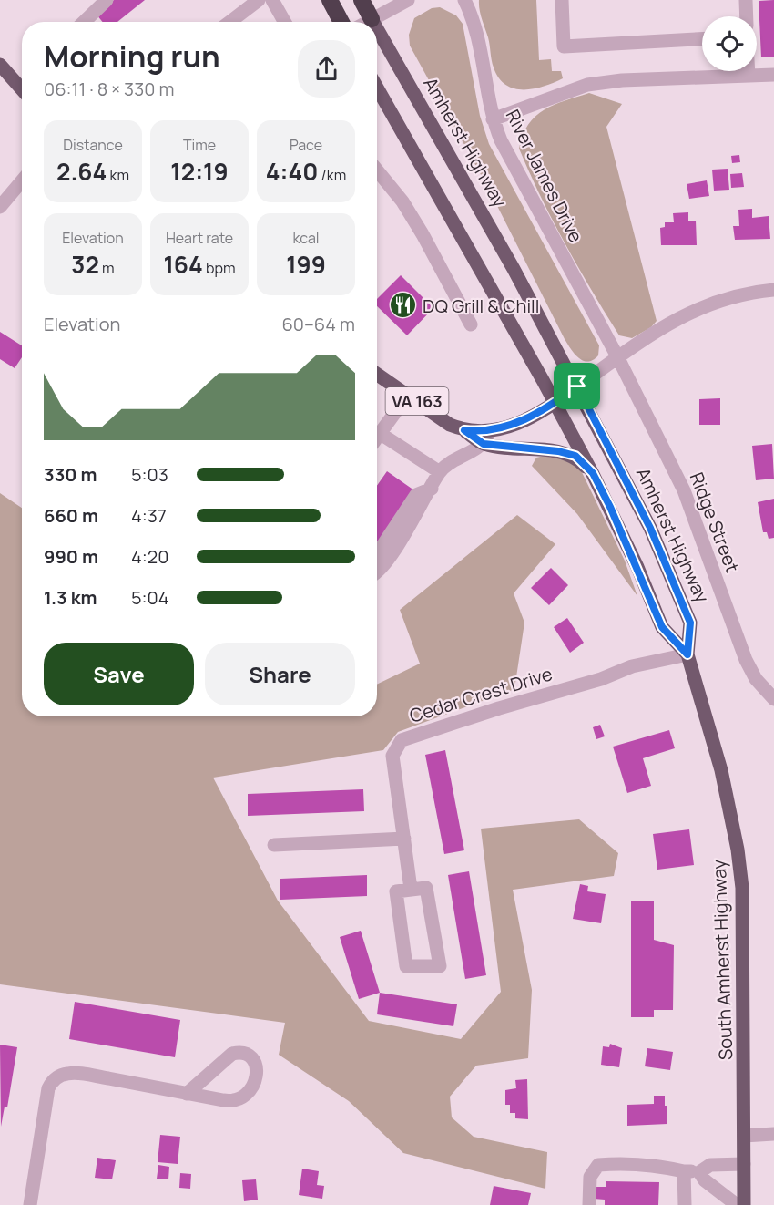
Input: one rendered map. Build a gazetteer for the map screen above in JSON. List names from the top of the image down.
{
  "streets": {
    "highway": ["Amherst Highway"],
    "main road": ["VA 163", "South Amherst Highway"],
    "street": ["River James Drive", "Ridge Street", "Cedar Crest Drive"]
  },
  "crossings": [
    ["Amherst Highway", "Cedar Crest Drive"],
    ["Amherst Highway", "South Amherst Highway"],
    ["River James Drive", "Ridge Street"],
    ["Cedar Crest Drive", "South Amherst Highway"]
  ],
  "places": {
    "restaurant": ["DQ Grill & Chill"]
  },
  "page": {
    "heading": ["Morning run", "06:11 · 8 × 330 m"],
    "stats": [
      ["Distance", "2.64 km"],
      ["Time", "12:19"],
      ["Pace", "4:40 /km"],
      ["Elevation", "32 m"],
      ["Heart rate", "164 bpm"],
      ["kcal", "199"]
    ],
    "chart": ["Elevation", "60–64 m"],
    "list": [
      {
        "name": "330 m",
        "note": "5:03"
      },
      {
        "name": "660 m",
        "note": "4:37"
      },
      {
        "name": "990 m",
        "note": "4:20"
      },
      {
        "name": "1.3 km",
        "note": "5:04"
      }
    ],
    "buttons": ["Save", "Share"]
  }
}
